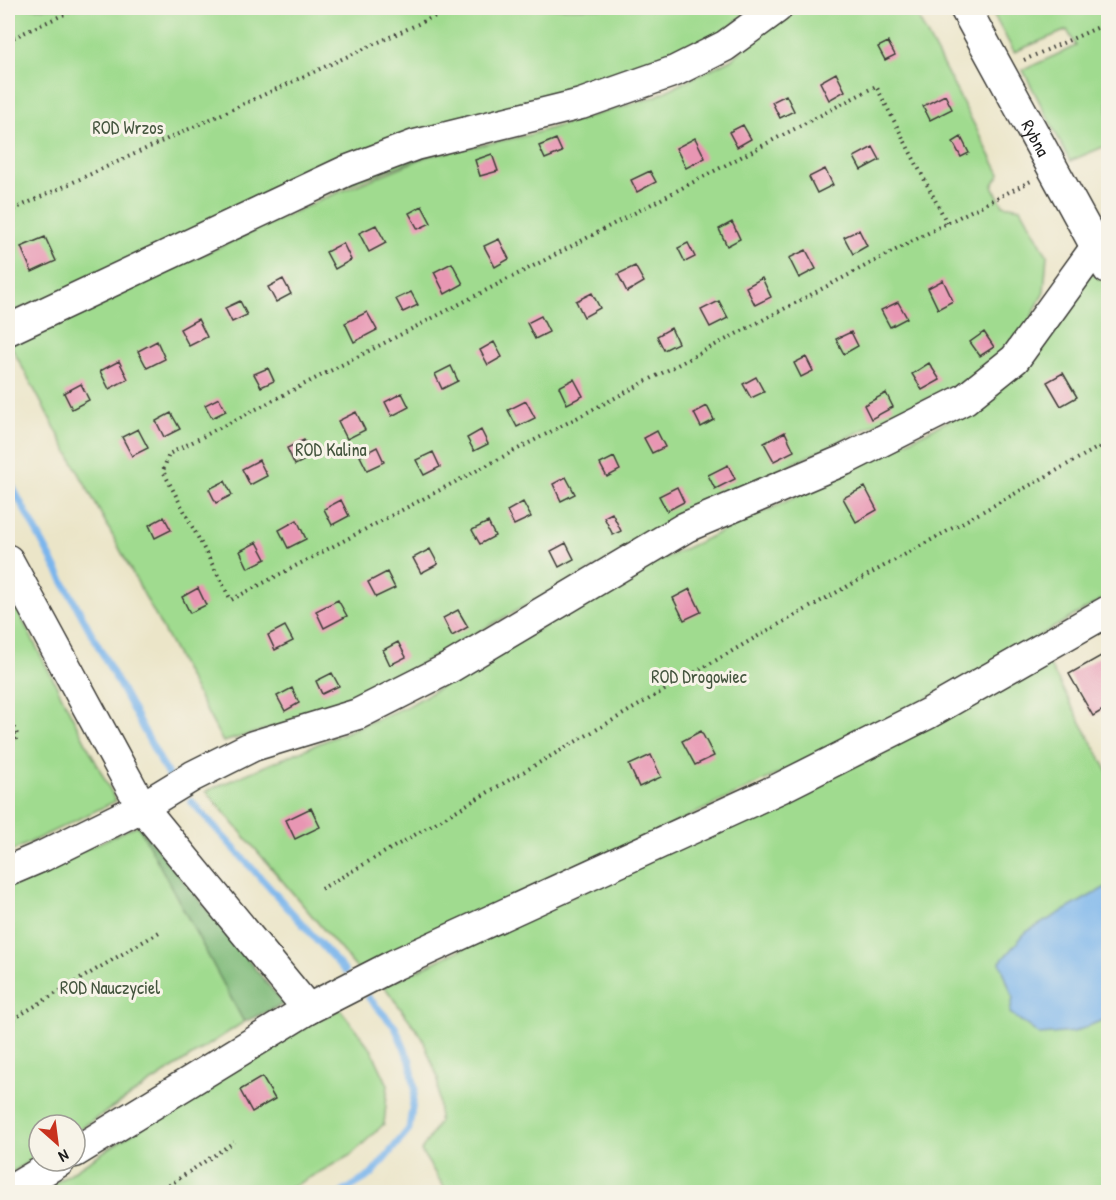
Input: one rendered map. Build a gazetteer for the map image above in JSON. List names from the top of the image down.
{
  "streets": {
    "street": ["Rybna"]
  },
  "parks": [
    "ROD Wrzos",
    "ROD Kalina",
    "ROD Drogowiec",
    "ROD Nauczyciel"
  ],
  "north": "bottom right"
}
